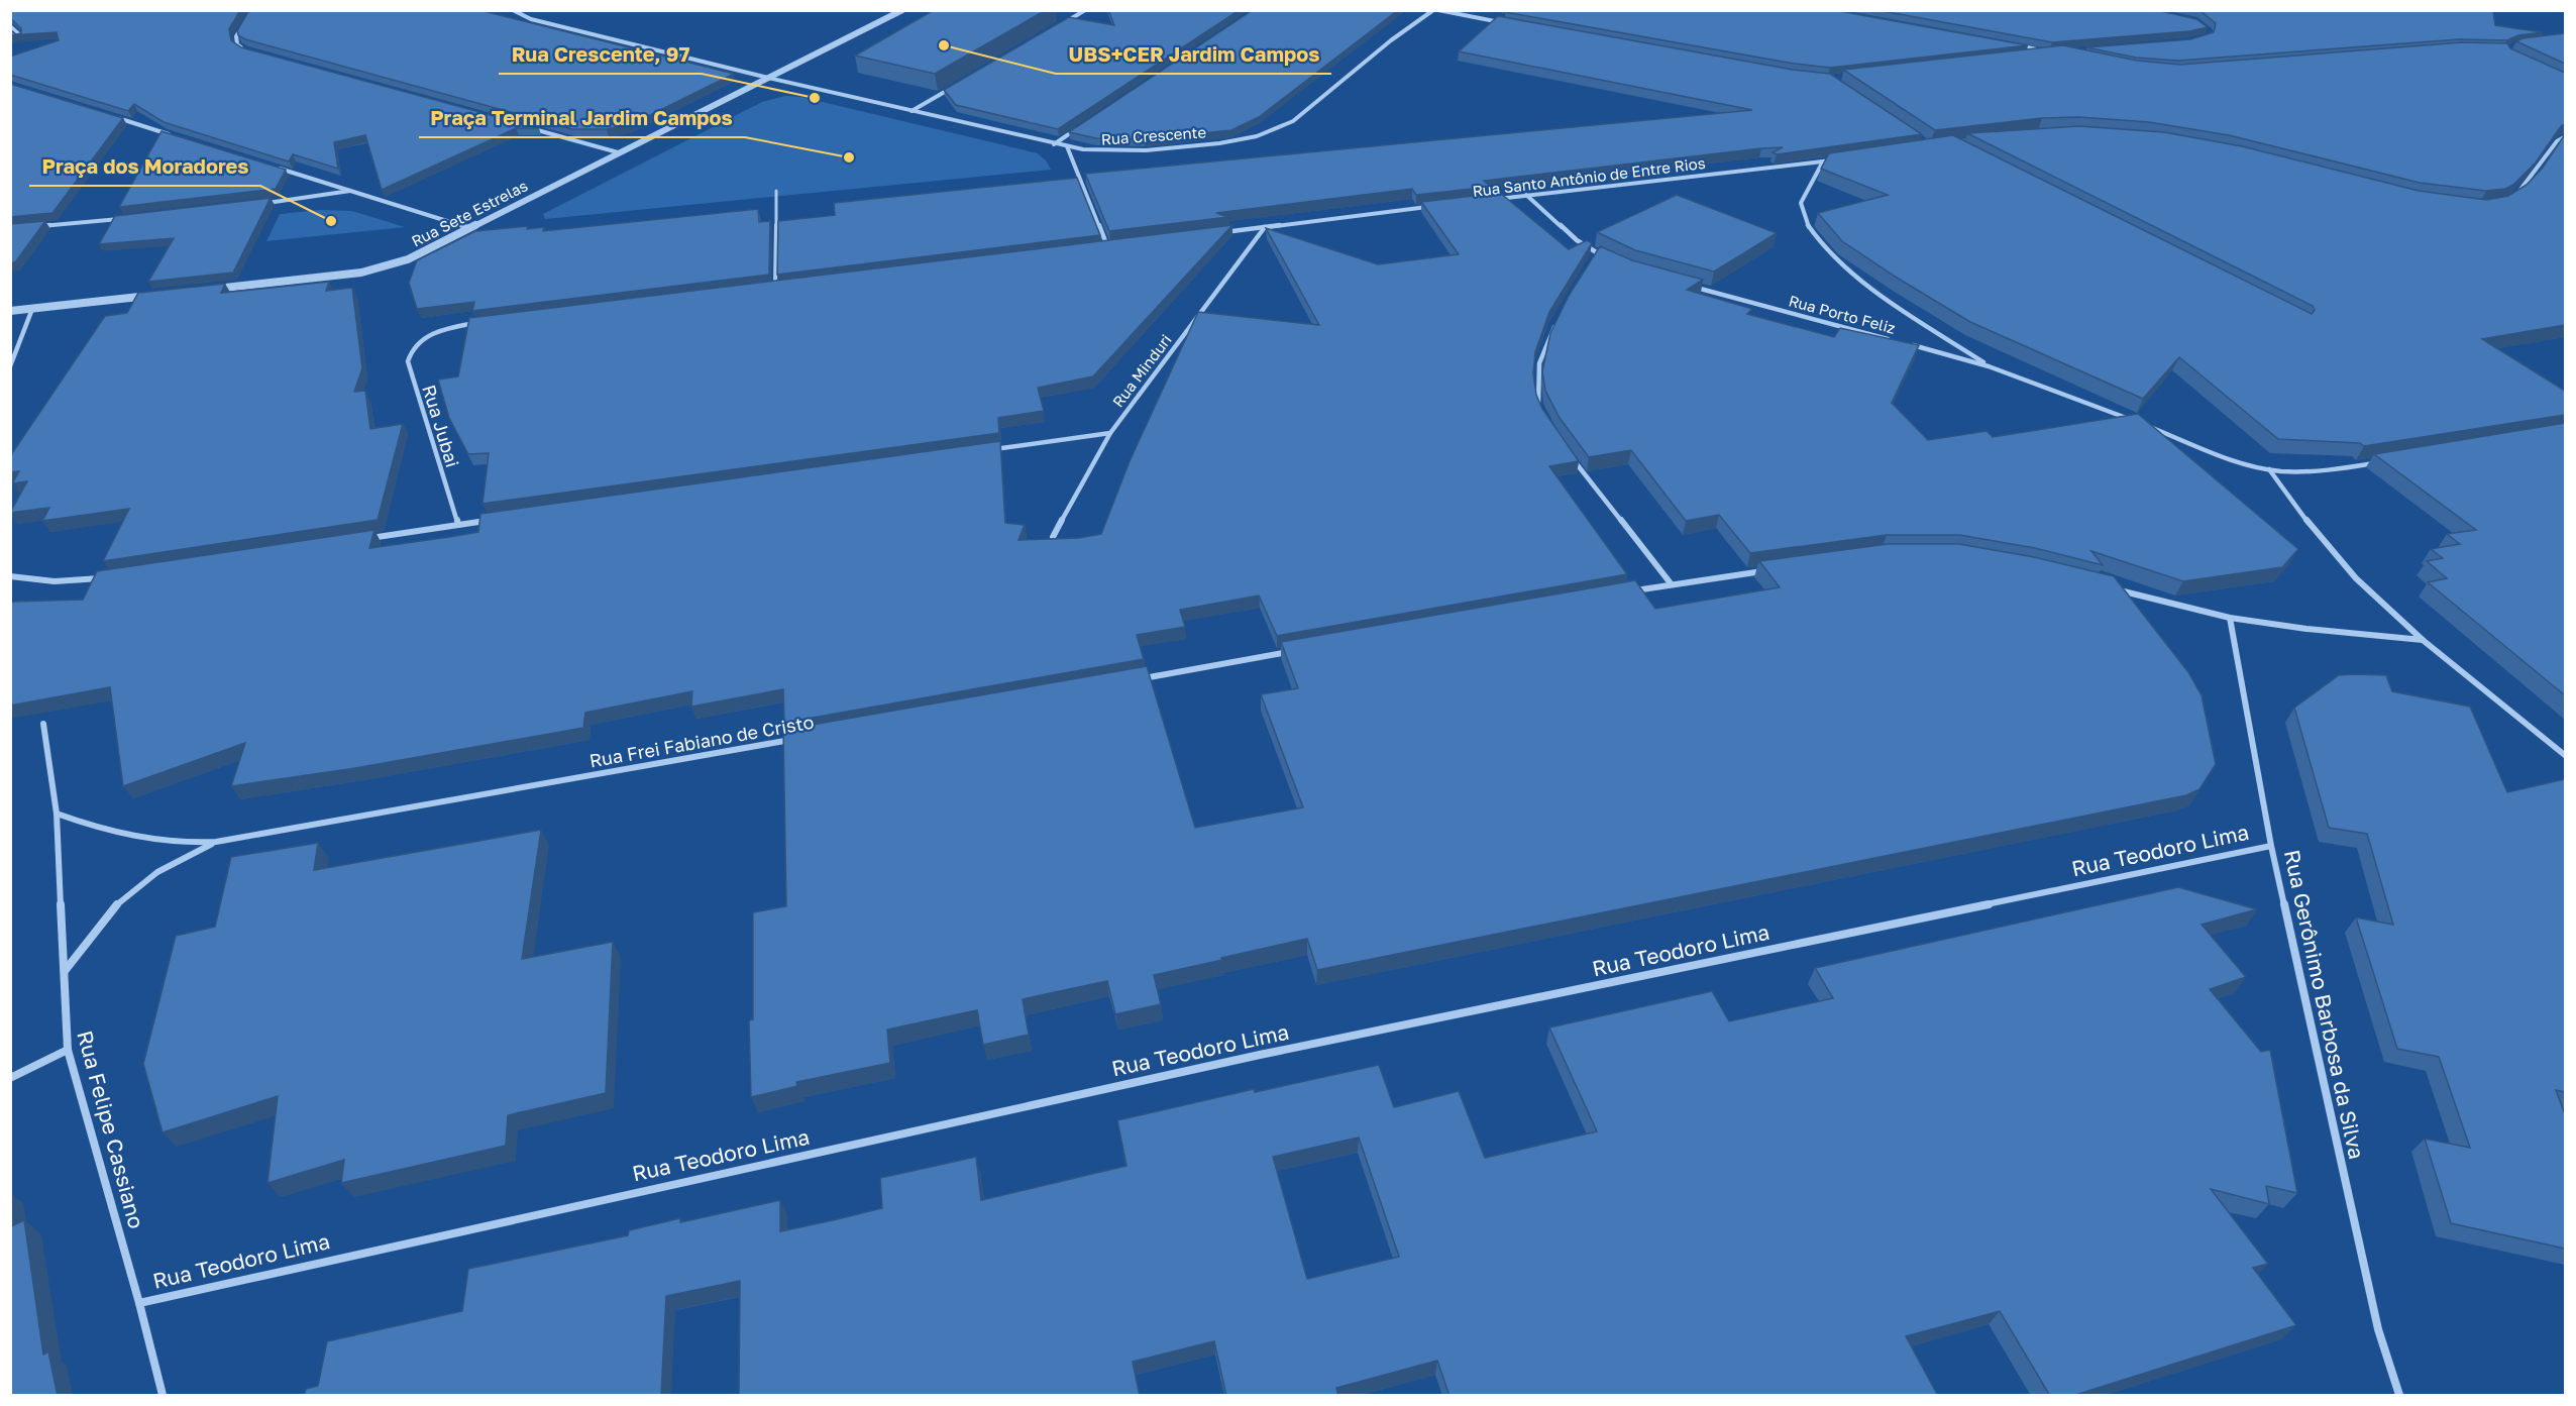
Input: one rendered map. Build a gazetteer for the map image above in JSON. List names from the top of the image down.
{
  "streets": {
    "street": [
      "Rua Crescente",
      "Rua Santo Antônio de Entre Rios",
      "Rua Sete Estrelas",
      "Rua Porto Feliz",
      "Rua Minduri",
      "Rua Jubai",
      "Rua Frei Fabiano de Cristo",
      "Rua Teodoro Lima",
      "Rua Gerônimo Barbosa da Silva",
      "Rua Felipe Cassiano"
    ]
  },
  "crossings": [
    ["Rua Crescente", "Rua Sete Estrelas"],
    ["Rua Frei Fabiano de Cristo", "Rua Felipe Cassiano"],
    ["Rua Teodoro Lima", "Rua Gerônimo Barbosa da Silva"],
    ["Rua Teodoro Lima", "Rua Felipe Cassiano"]
  ],
  "places": [
    "UBS+CER Jardim Campos",
    "Rua Crescente, 97",
    "Praça Terminal Jardim Campos",
    "Praça dos Moradores"
  ]
}
